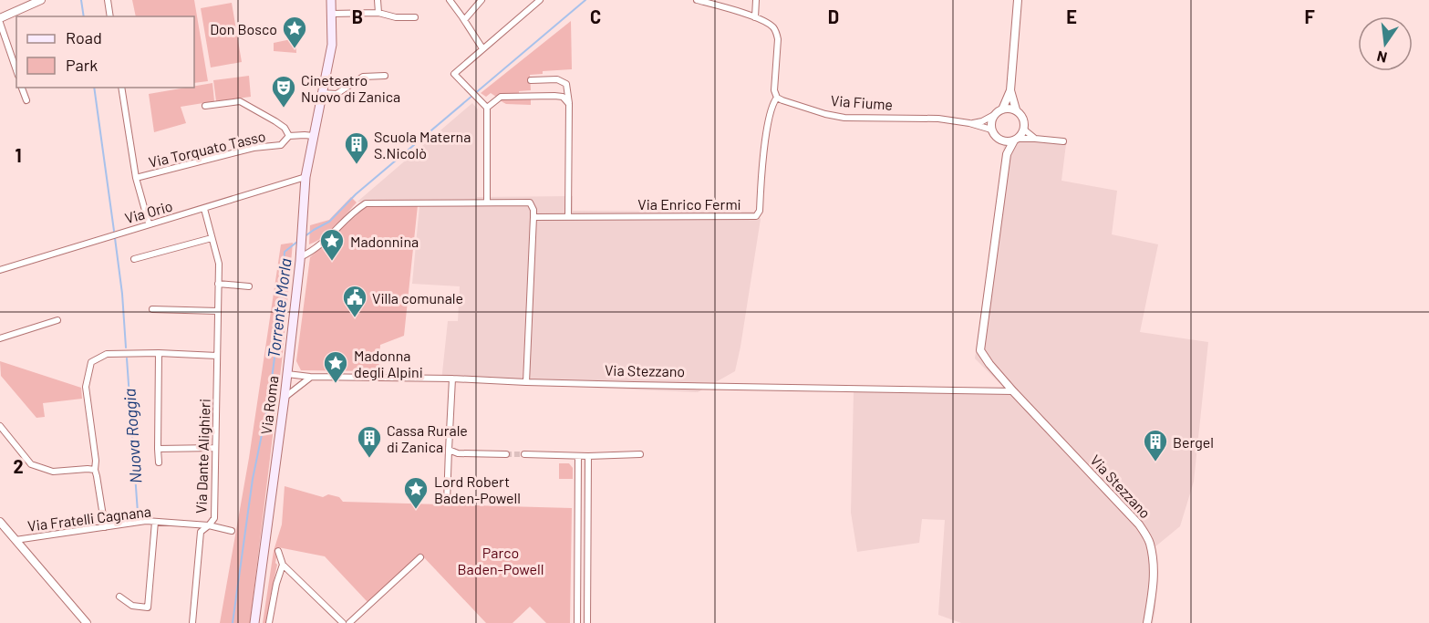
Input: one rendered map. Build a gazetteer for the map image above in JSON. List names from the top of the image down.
{
  "streets": {
    "main road": ["Via Roma"],
    "street": [
      "Via Fiume",
      "Via Torquato Tasso",
      "Via Enrico Fermi",
      "Via Orio",
      "Via Stezzano",
      "Via Dante Alighieri",
      "Via Fratelli Cagnana"
    ]
  },
  "crossings": [
    ["Via Fiume", "Via Enrico Fermi"],
    ["Via Torquato Tasso", "Via Roma"],
    ["Via Orio", "Via Roma"],
    ["Via Orio", "Via Dante Alighieri"],
    ["Via Stezzano", "Via Roma"],
    ["Via Dante Alighieri", "Via Fratelli Cagnana"]
  ],
  "water": ["Torrente Morla", "Nuova Roggia"],
  "parks": ["Parco Baden-Powell"],
  "places": {
    "place": [
      "Don Bosco",
      "Madonnina",
      "Madonna degli Alpini",
      "Lord Robert Baden-Powell"
    ],
    "theatre": ["Cineteatro Nuovo di Zanica"],
    "building": ["Scuola Materna S.Nicolò", "Cassa Rurale di Zanica", "Bergel"],
    "public building": ["Villa comunale"]
  },
  "legend": ["Road", "Park"],
  "north": "bottom",
  "grid": {
    "columns": [
      "B",
      "C",
      "D",
      "E",
      "F"
    ],
    "rows": ["1", "2"]
  }
}
